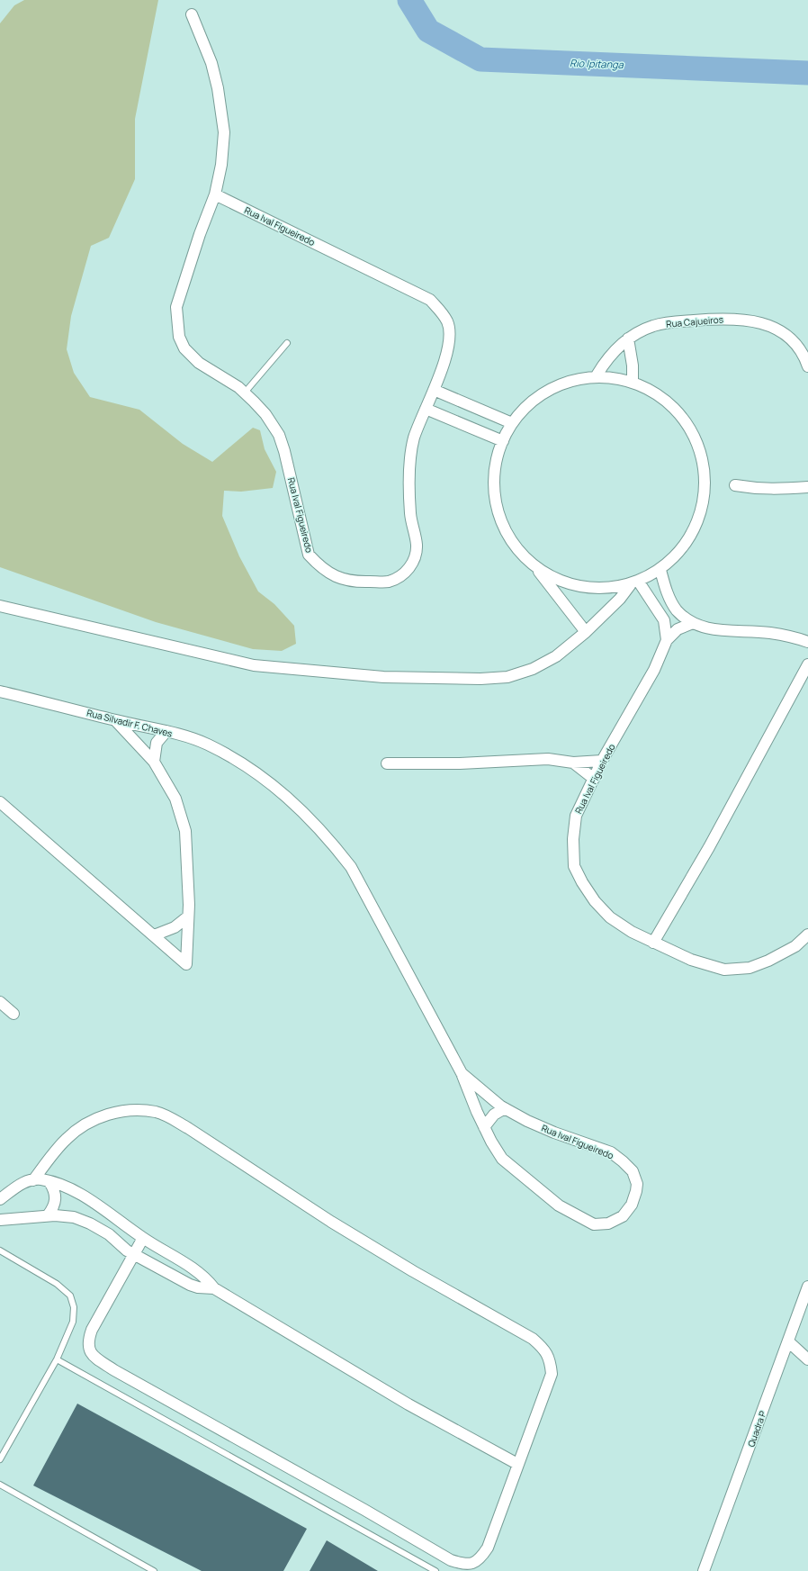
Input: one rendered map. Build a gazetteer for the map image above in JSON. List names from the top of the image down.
{
  "streets": {
    "street": [
      "Rua Ival Figueiredo",
      "Rua Cajueiros",
      "Rua Silvadir F. Chaves",
      "Quadra P"
    ]
  },
  "crossings": [
    ["Rua Ival Figueiredo", "Rua Silvadir F. Chaves"]
  ],
  "water": ["Rio Ipitanga"]
}
